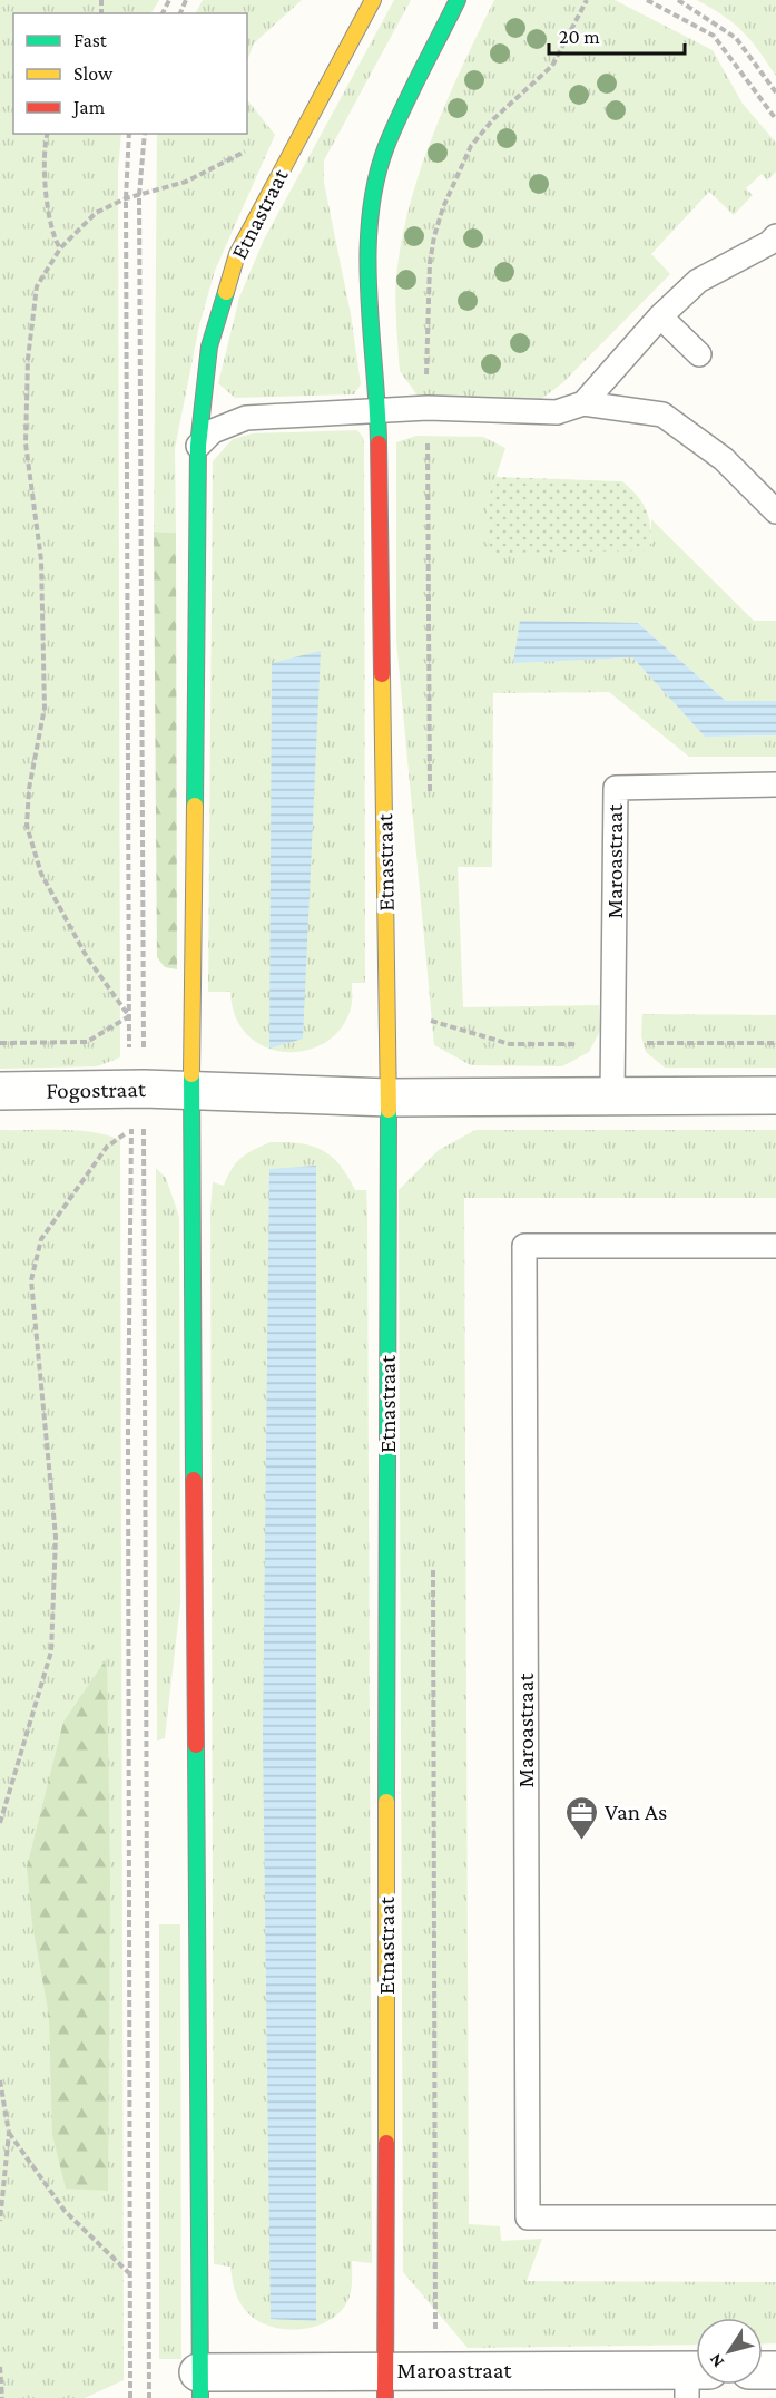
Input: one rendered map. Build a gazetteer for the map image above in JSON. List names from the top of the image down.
{
  "streets": {
    "street": ["Etnastraat", "Maroastraat", "Fogostraat"]
  },
  "crossings": [
    ["Etnastraat", "Maroastraat"],
    ["Etnastraat", "Fogostraat"]
  ],
  "places": {
    "office": ["Van As"]
  },
  "legend": ["Fast", "Slow", "Jam"],
  "scale_bar": "20 m",
  "north": "bottom left"
}
